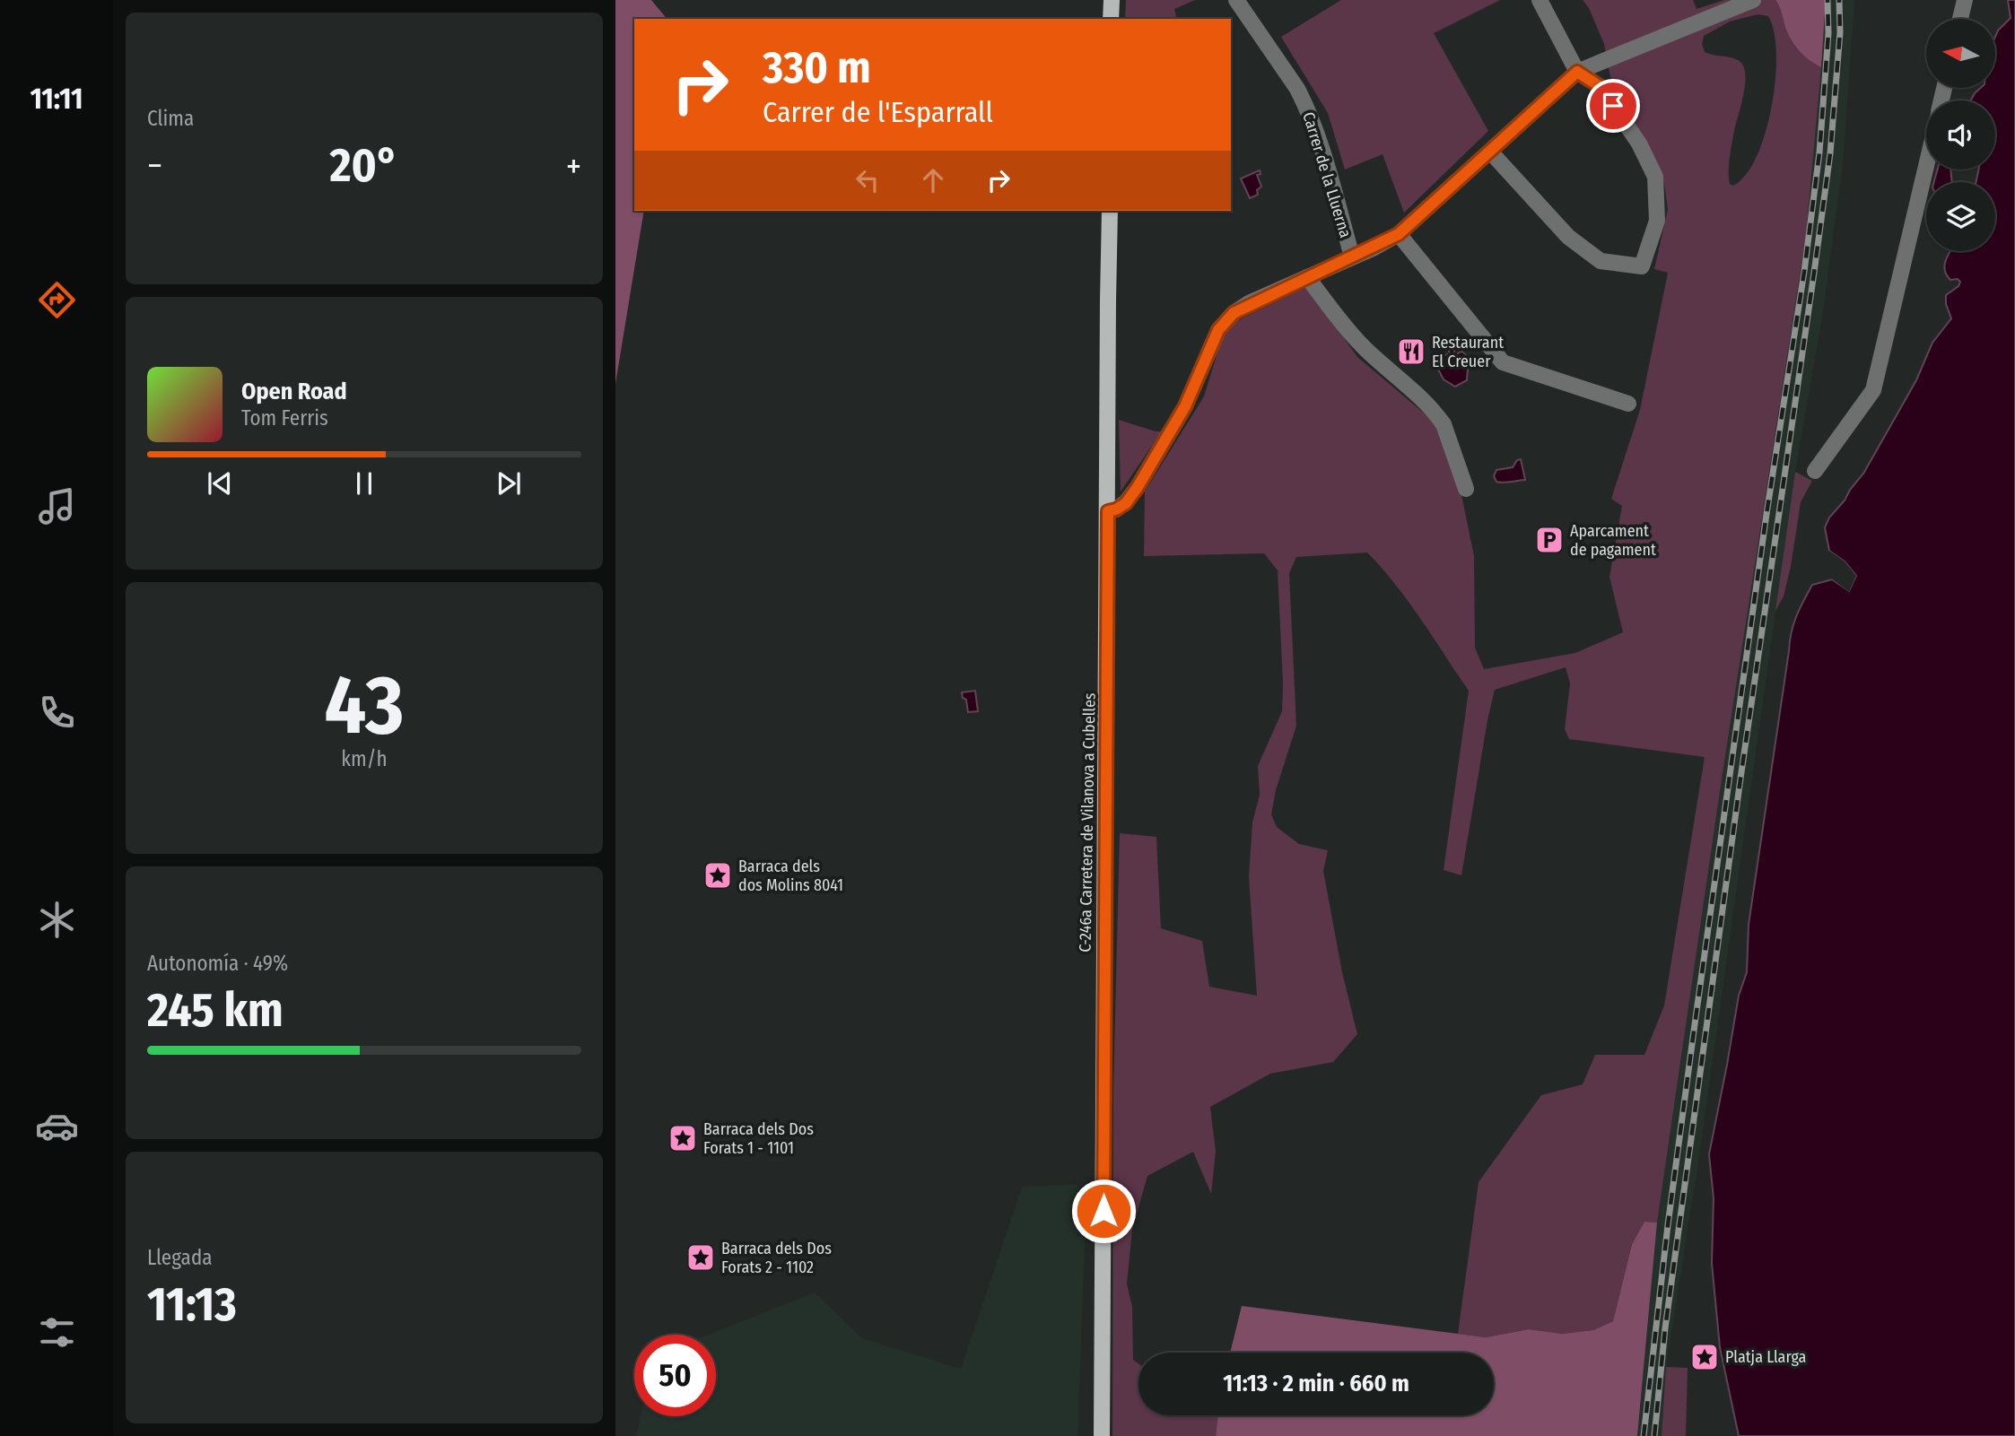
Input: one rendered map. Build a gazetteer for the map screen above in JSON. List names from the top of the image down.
{
  "streets": {
    "main road": ["C-246a Carretera de Vilanova a Cubelles"],
    "street": ["Carrer de la Lluerna"]
  },
  "places": {
    "restaurant": ["Restaurant El Creuer"],
    "parking": ["Aparcament de pagament"],
    "place": [
      "Barraca dels dos Molins 8041",
      "Barraca dels Dos Forats 1 - 1101",
      "Barraca dels Dos Forats 2 - 1102",
      "Platja Llarga"
    ]
  },
  "north": "left",
  "page": {
    "tabs": "11:11",
    "tile": [
      "Clima",
      ["43", "km/h"],
      ["Autonomía · 49%", "245 km"],
      ["Llegada", "11:13"]
    ],
    "turn": ["330 m", "Carrer de l'Esparrall"],
    "heat": ["−", "20°", "+"],
    "song": ["Open Road", "Tom Ferris"],
    "limit": "50",
    "trip": "11:13 · 2 min · 660 m"
  }
}
